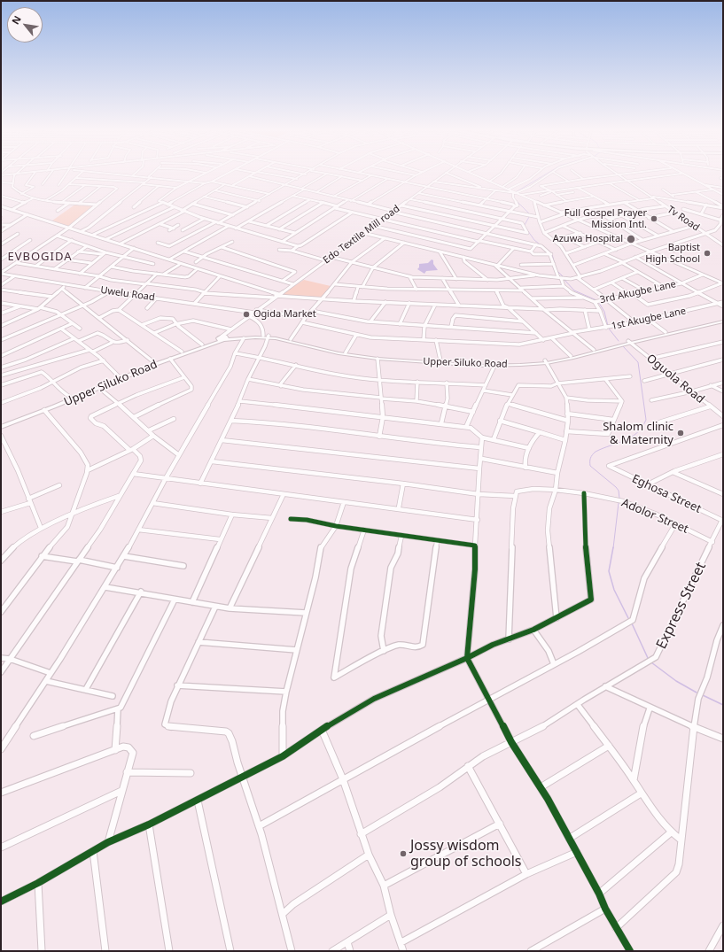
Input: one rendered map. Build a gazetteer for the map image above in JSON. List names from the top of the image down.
{
  "streets": {
    "main road": ["Upper Siluko Road"],
    "street": [
      "Tv Road",
      "Edo Textile Mill road",
      "3rd Akugbe Lane",
      "Uwelu Road",
      "1st Akugbe Lane",
      "Oguola Road",
      "Eghosa Street",
      "Adolor Street",
      "Express Street"
    ]
  },
  "crossings": [
    ["Edo Textile Mill road", "Uwelu Road"],
    ["Edo Textile Mill road", "Upper Siluko Road"],
    ["Upper Siluko Road", "Oguola Road"],
    ["Eghosa Street", "Express Street"],
    ["Adolor Street", "Express Street"]
  ],
  "districts": ["EVBOGIDA"],
  "places": [
    "Full Gospel Prayer Mission Intl.",
    "Azuwa Hospital",
    "Baptist High School",
    "Ogida Market",
    "Shalom clinic & Maternity",
    "Jossy wisdom group of schools"
  ],
  "north": "top left"
}
